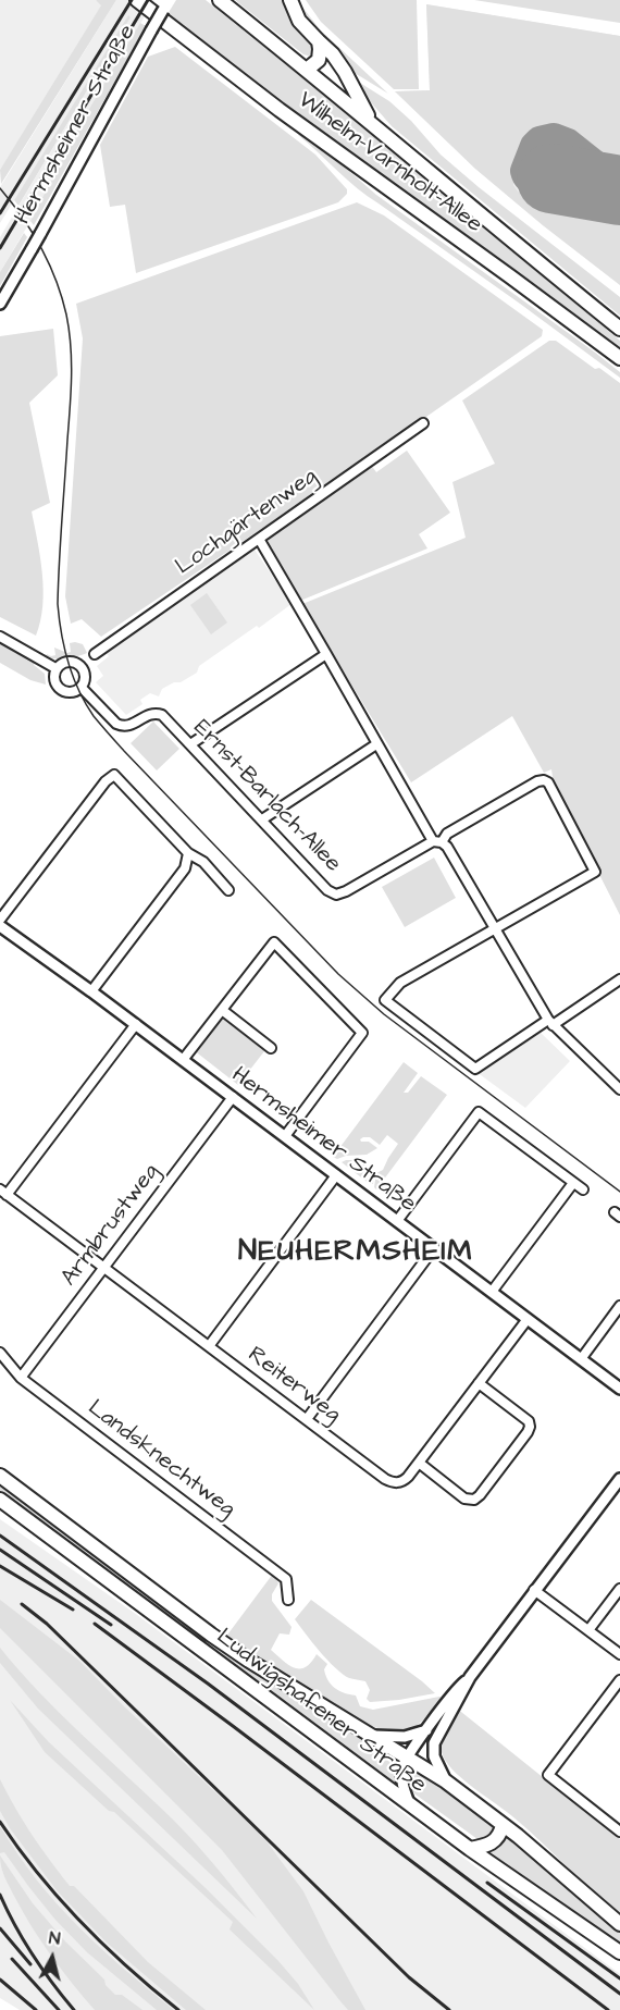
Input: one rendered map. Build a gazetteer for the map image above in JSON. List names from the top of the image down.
{
  "streets": {
    "main road": ["Wilhelm-Varnholt-Allee", "Ludwigshafener Straße"],
    "street": [
      "Hermsheimer Straße",
      "Lochgärtenweg",
      "Ernst-Barlach-Allee",
      "Armbrustweg",
      "Reiterweg",
      "Landsknechtweg"
    ]
  },
  "crossings": [
    ["Hermsheimer Straße", "Armbrustweg"],
    ["Hermsheimer Straße", "Reiterweg"],
    ["Armbrustweg", "Reiterweg"],
    ["Armbrustweg", "Landsknechtweg"]
  ],
  "districts": ["NEUHERMSHEIM"],
  "north": "top"
}
